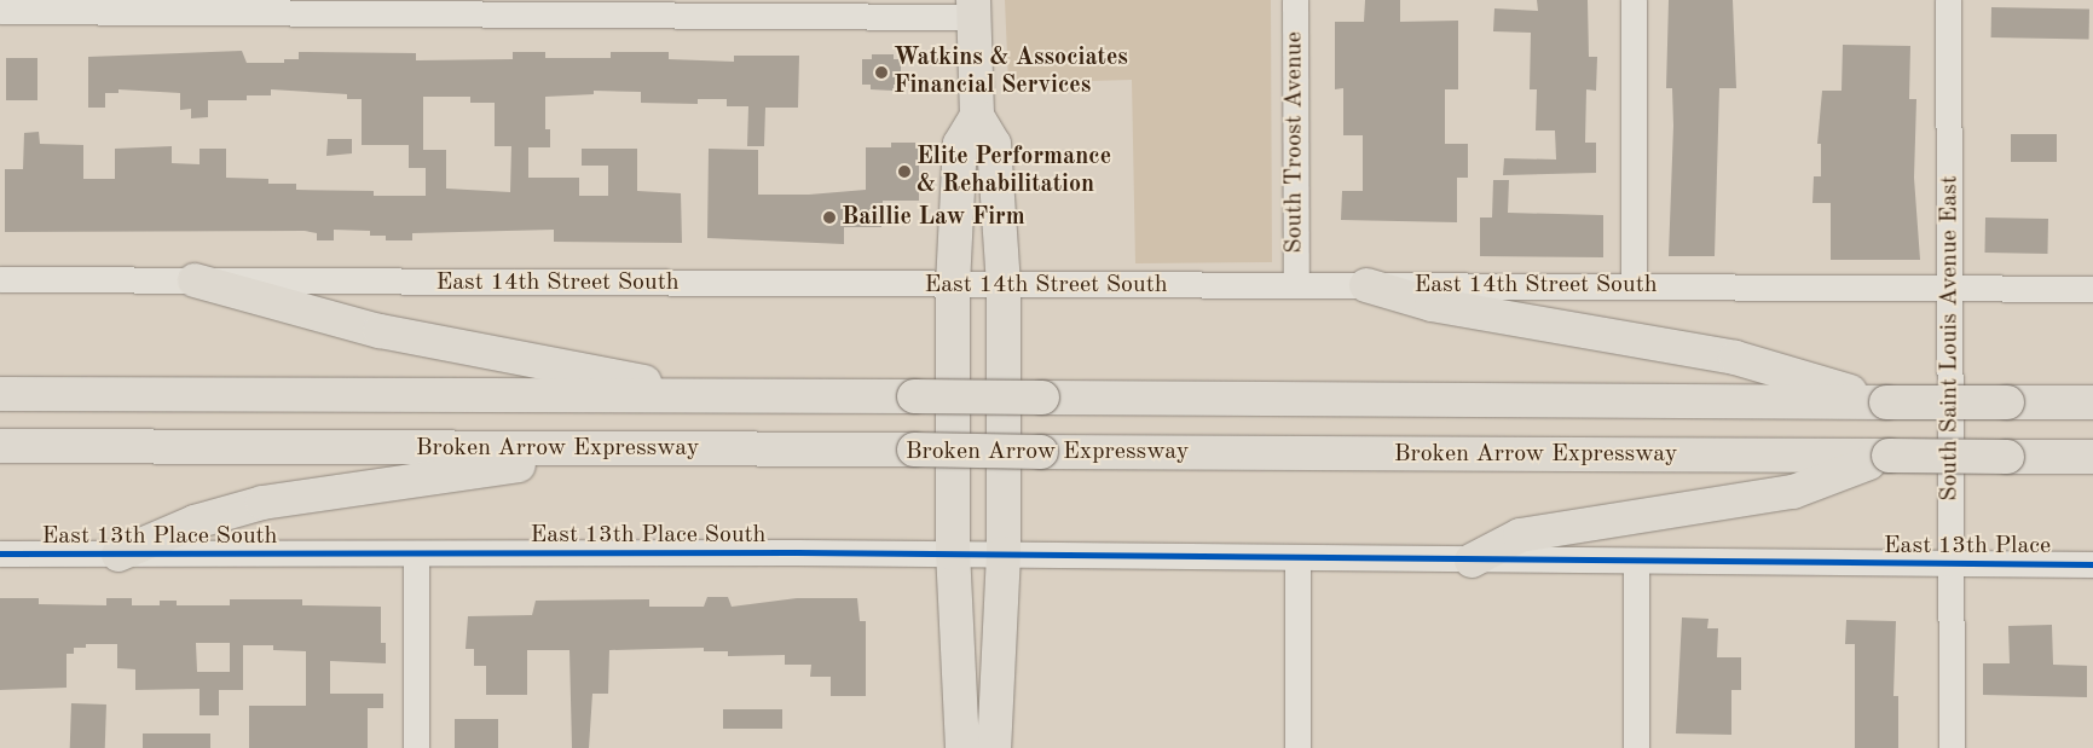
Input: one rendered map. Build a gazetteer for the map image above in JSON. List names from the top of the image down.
{
  "streets": {
    "main road": ["Broken Arrow Expressway"],
    "street": [
      "South Troost Avenue",
      "East 14th Street South",
      "South Saint Louis Avenue East",
      "East 13th Place South",
      "East 13th Place"
    ]
  },
  "crossings": [
    ["South Troost Avenue", "East 14th Street South"],
    ["East 14th Street South", "South Saint Louis Avenue East"],
    ["South Saint Louis Avenue East", "East 13th Place"],
    ["East 13th Place South", "East 13th Place"]
  ],
  "places": ["Watkins & Associates Financial Services", "Elite Performance & Rehabilitation", "Baillie Law Firm"]
}
